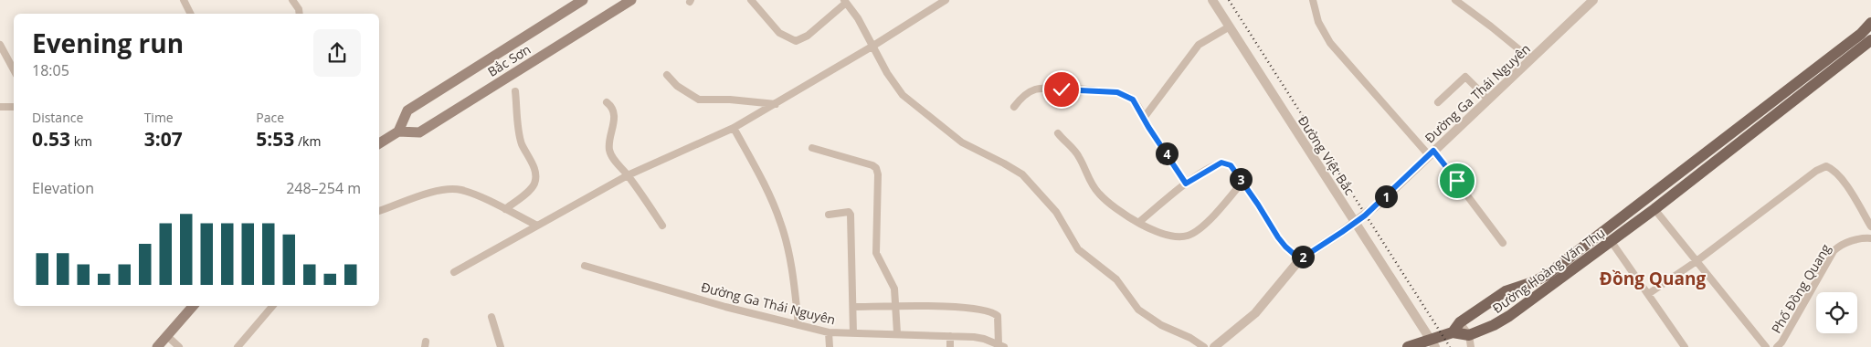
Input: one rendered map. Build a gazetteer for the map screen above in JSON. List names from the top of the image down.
{
  "streets": {
    "main road": ["Bắc Sơn", "Đường Hoàng Văn Thụ"],
    "street": ["Đường Ga Thái Nguyên", "Đường Việt Bắc", "Phố Đồng Quang"]
  },
  "crossings": [
    ["Đường Ga Thái Nguyên", "Đường Việt Bắc"]
  ],
  "districts": ["Đồng Quang"],
  "page": {
    "heading": ["Evening run", "18:05"],
    "stats": [
      ["Distance", "0.53 km"],
      ["Time", "3:07"],
      ["Pace", "5:53 /km"]
    ],
    "pins": [
      "4",
      "3",
      "1",
      "2"
    ],
    "chart": ["Elevation", "248–254 m"]
  }
}
